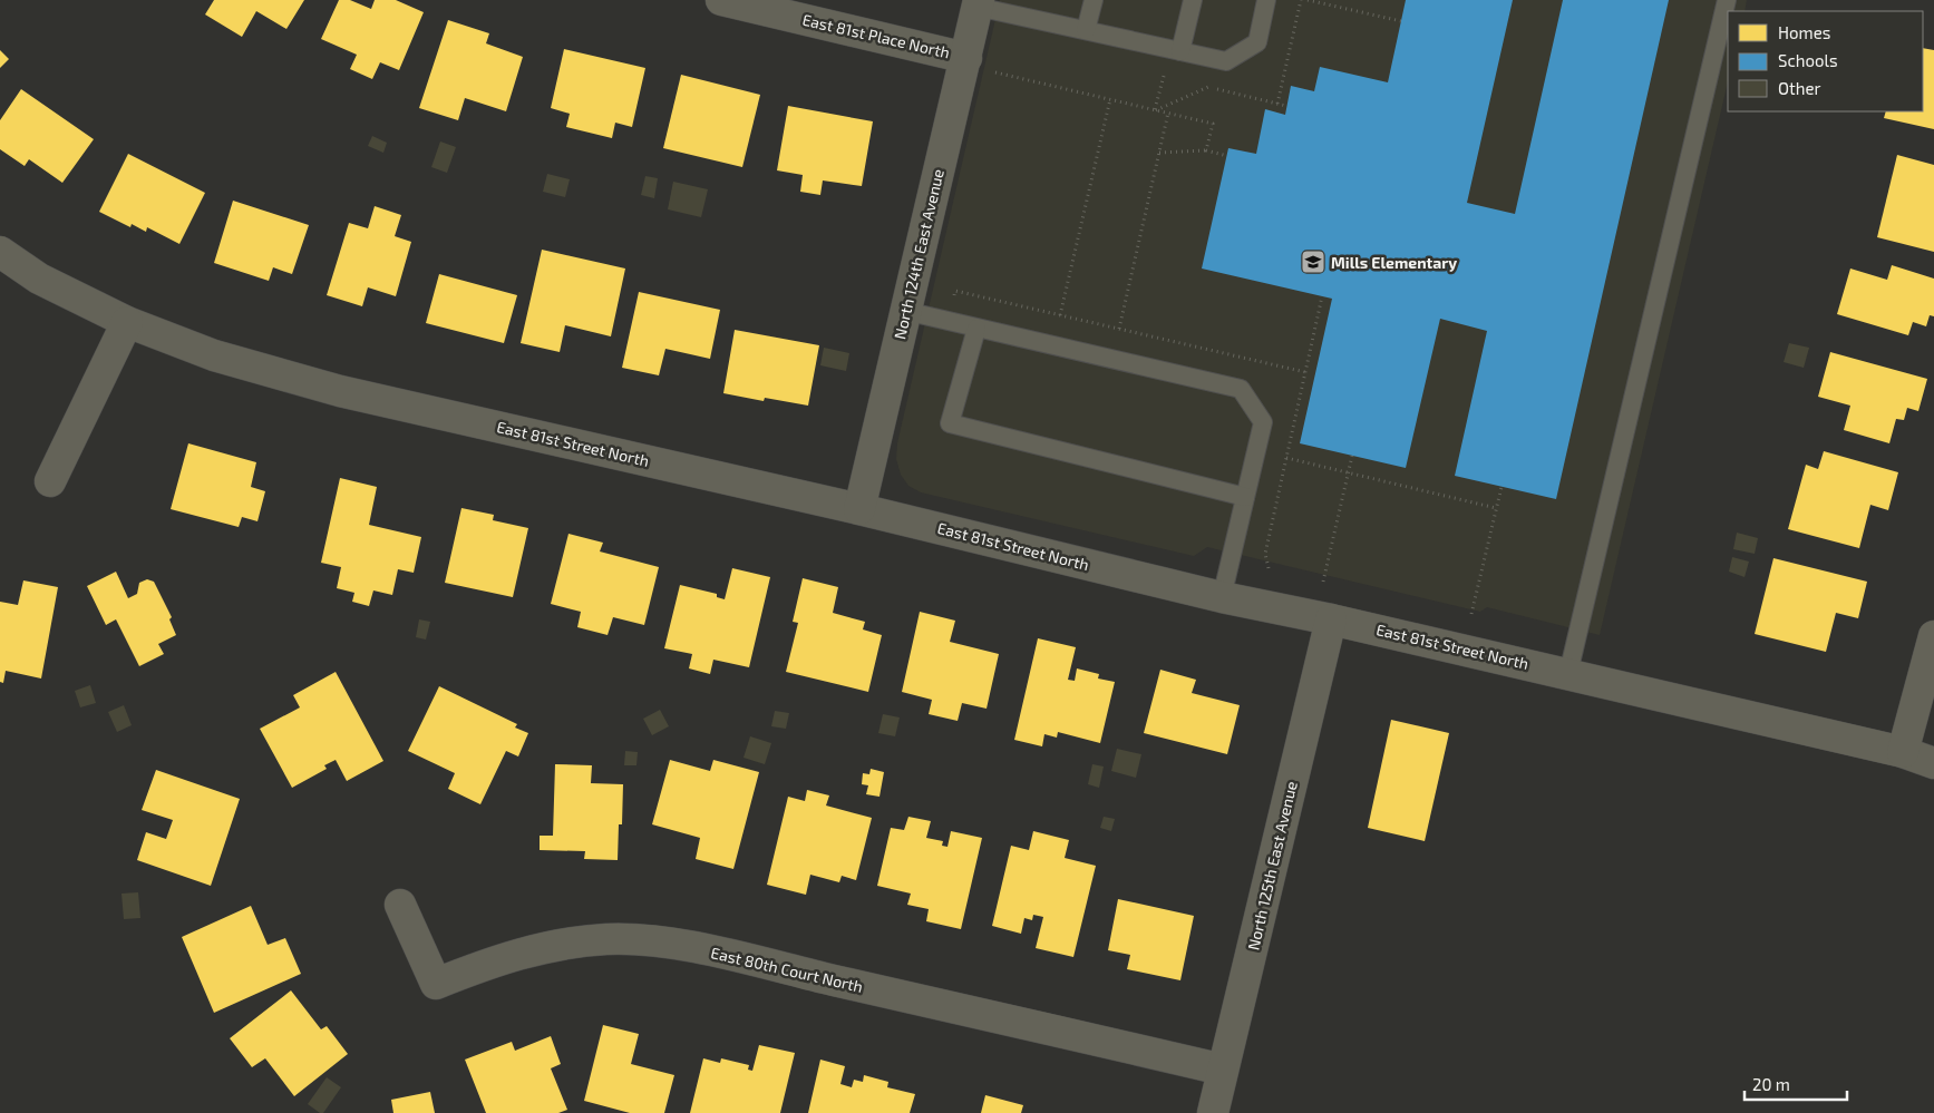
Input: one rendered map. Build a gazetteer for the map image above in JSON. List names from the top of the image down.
{
  "streets": {
    "street": [
      "East 81st Place North",
      "North 124th East Avenue",
      "East 81st Street North",
      "North 125th East Avenue",
      "East 80th Court North"
    ]
  },
  "crossings": [
    ["East 81st Place North", "North 124th East Avenue"],
    ["North 124th East Avenue", "East 81st Street North"],
    ["East 81st Street North", "North 125th East Avenue"],
    ["North 125th East Avenue", "East 80th Court North"]
  ],
  "places": {
    "school or university": ["Mills Elementary"]
  },
  "legend": ["Homes", "Schools", "Other"],
  "scale_bar": "20 m"
}
